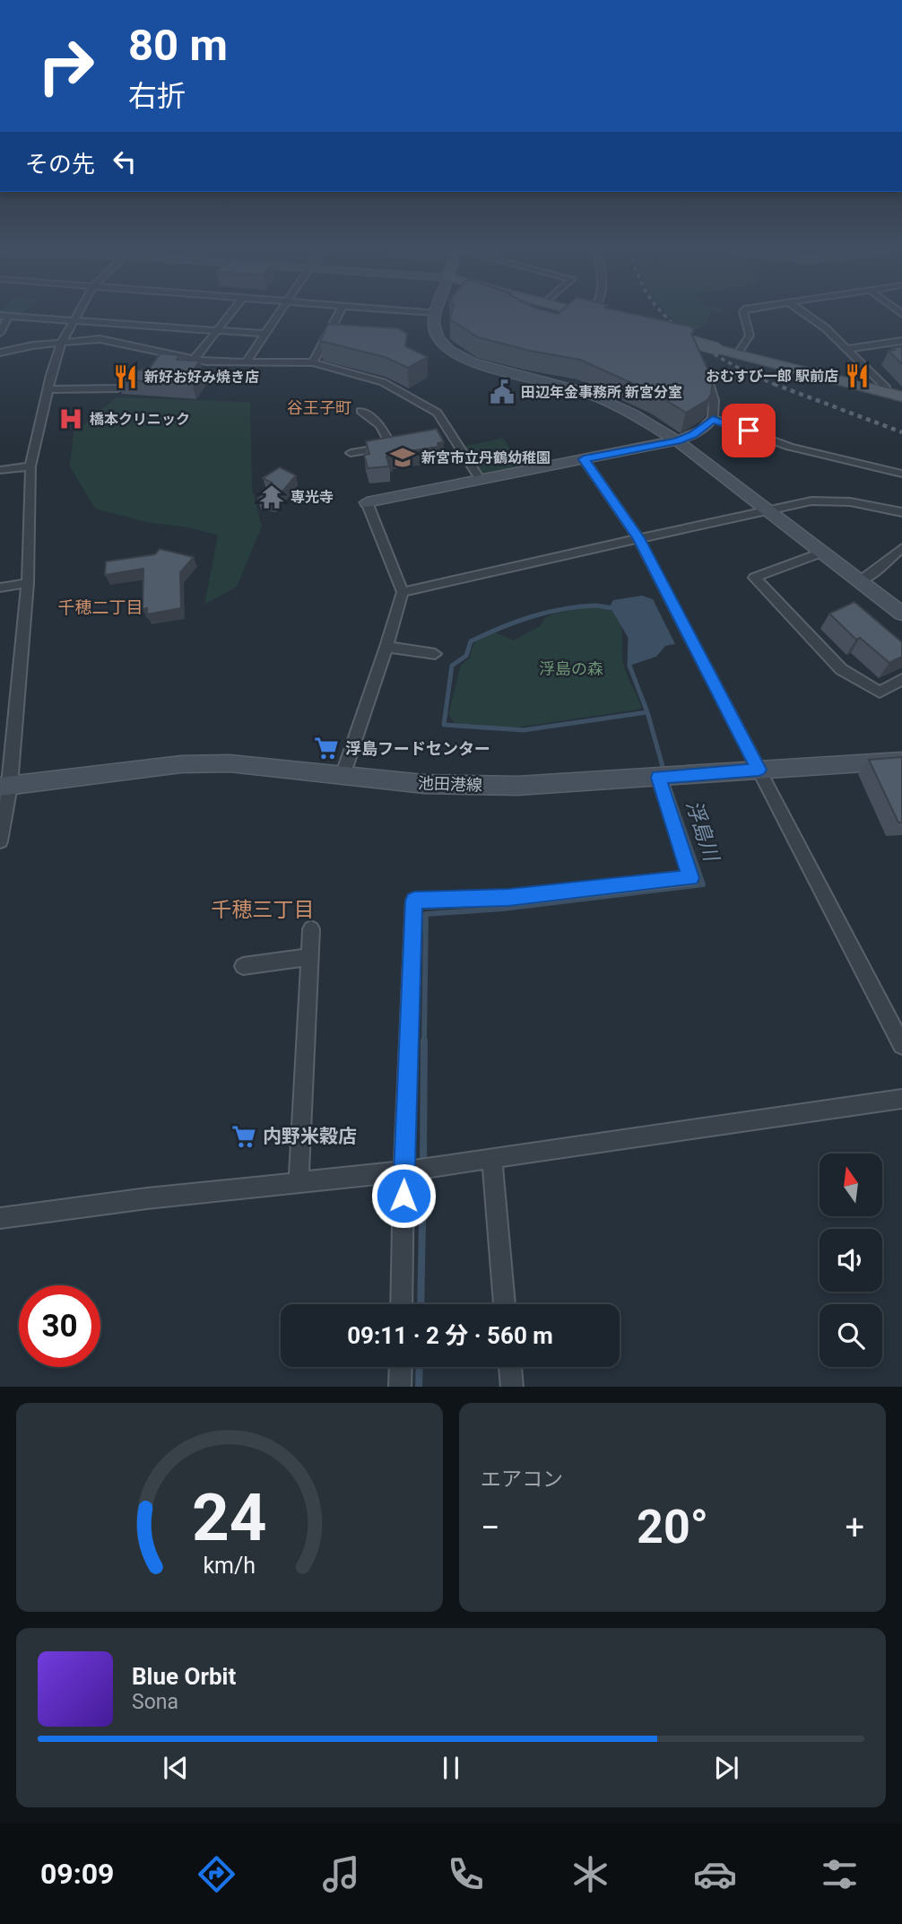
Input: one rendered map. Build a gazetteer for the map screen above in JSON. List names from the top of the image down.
{
  "streets": {
    "street": ["池田港線"]
  },
  "districts": ["谷王子町", "千穂二丁目", "千穂三丁目"],
  "water": ["浮島川"],
  "parks": ["浮島の森"],
  "places": {
    "restaurant": ["おむすび一郎 駅前店", "新好お好み焼き店"],
    "public building": ["田辺年金事務所 新宮分室"],
    "hospital": ["橋本クリニック"],
    "school or university": ["新宮市立丹鶴幼稚園"],
    "temple": ["専光寺"],
    "supermarket": ["浮島フードセンター", "内野米穀店"]
  },
  "north": "top",
  "page": {
    "turn": ["80 m", "右折"],
    "then": "その先",
    "limit": "30",
    "trip": "09:11 · 2 分 · 560 m",
    "tile": "エアコン",
    "heat": ["−", "20°", "+"],
    "song": ["Blue Orbit", "Sona"],
    "tabs": "09:09",
    "gauge": ["24", "km/h"]
  }
}
